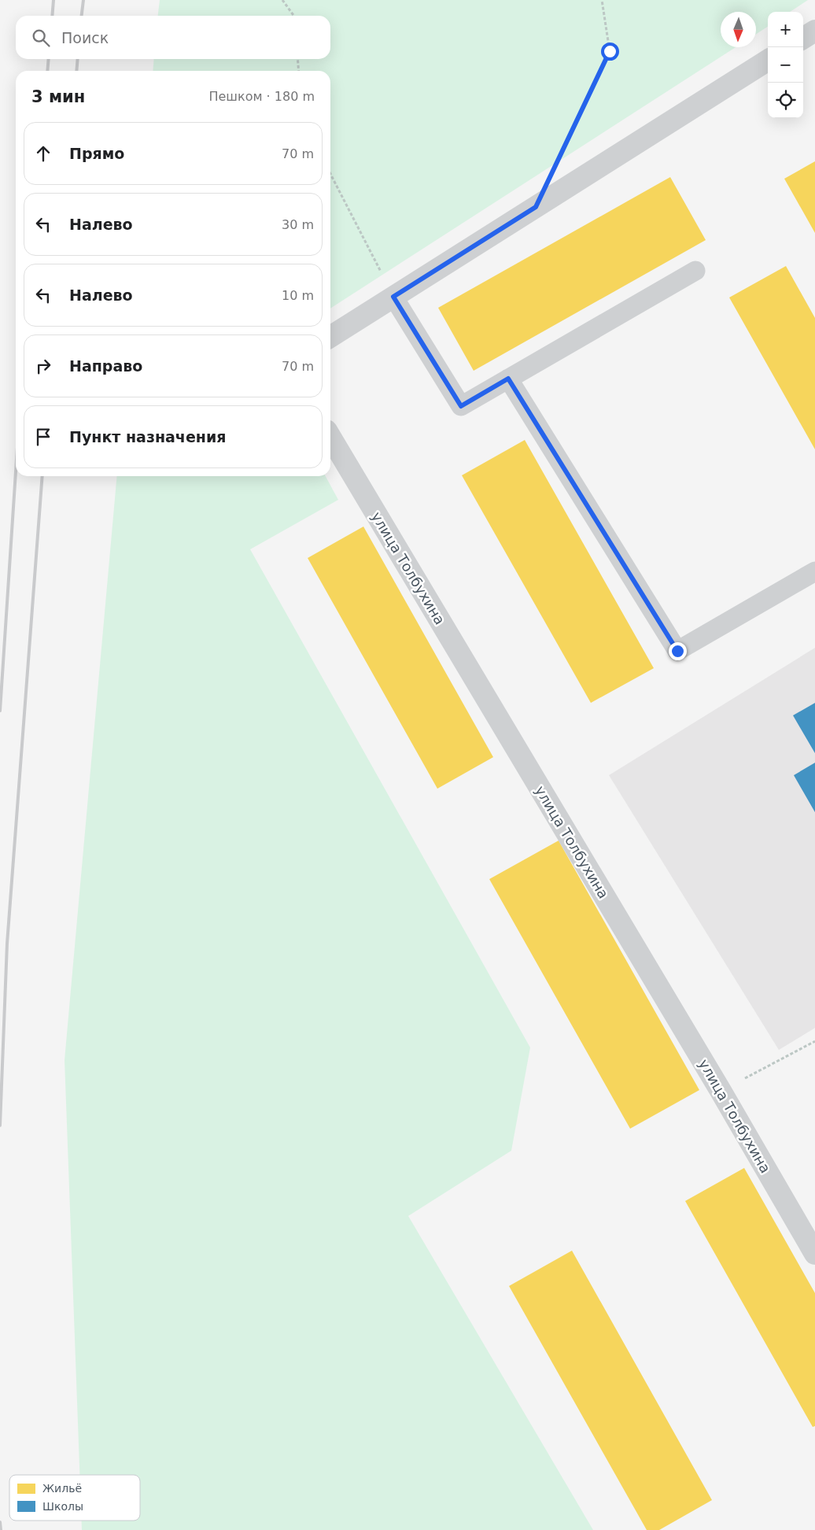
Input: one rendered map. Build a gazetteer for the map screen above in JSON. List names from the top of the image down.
{
  "streets": {
    "street": ["улица Толбухина"]
  },
  "legend": ["Жильё", "Школы"],
  "north": "bottom",
  "page": {
    "map_buttons": ["+", "−"],
    "search": "Поиск",
    "heading": ["3 мин", "Пешком · 180 m"],
    "list": [
      ["Прямо", "70 m"],
      ["Налево", "30 m"],
      ["Налево", "10 m"],
      ["Направо", "70 m"],
      "Пункт назначения"
    ]
  }
}
